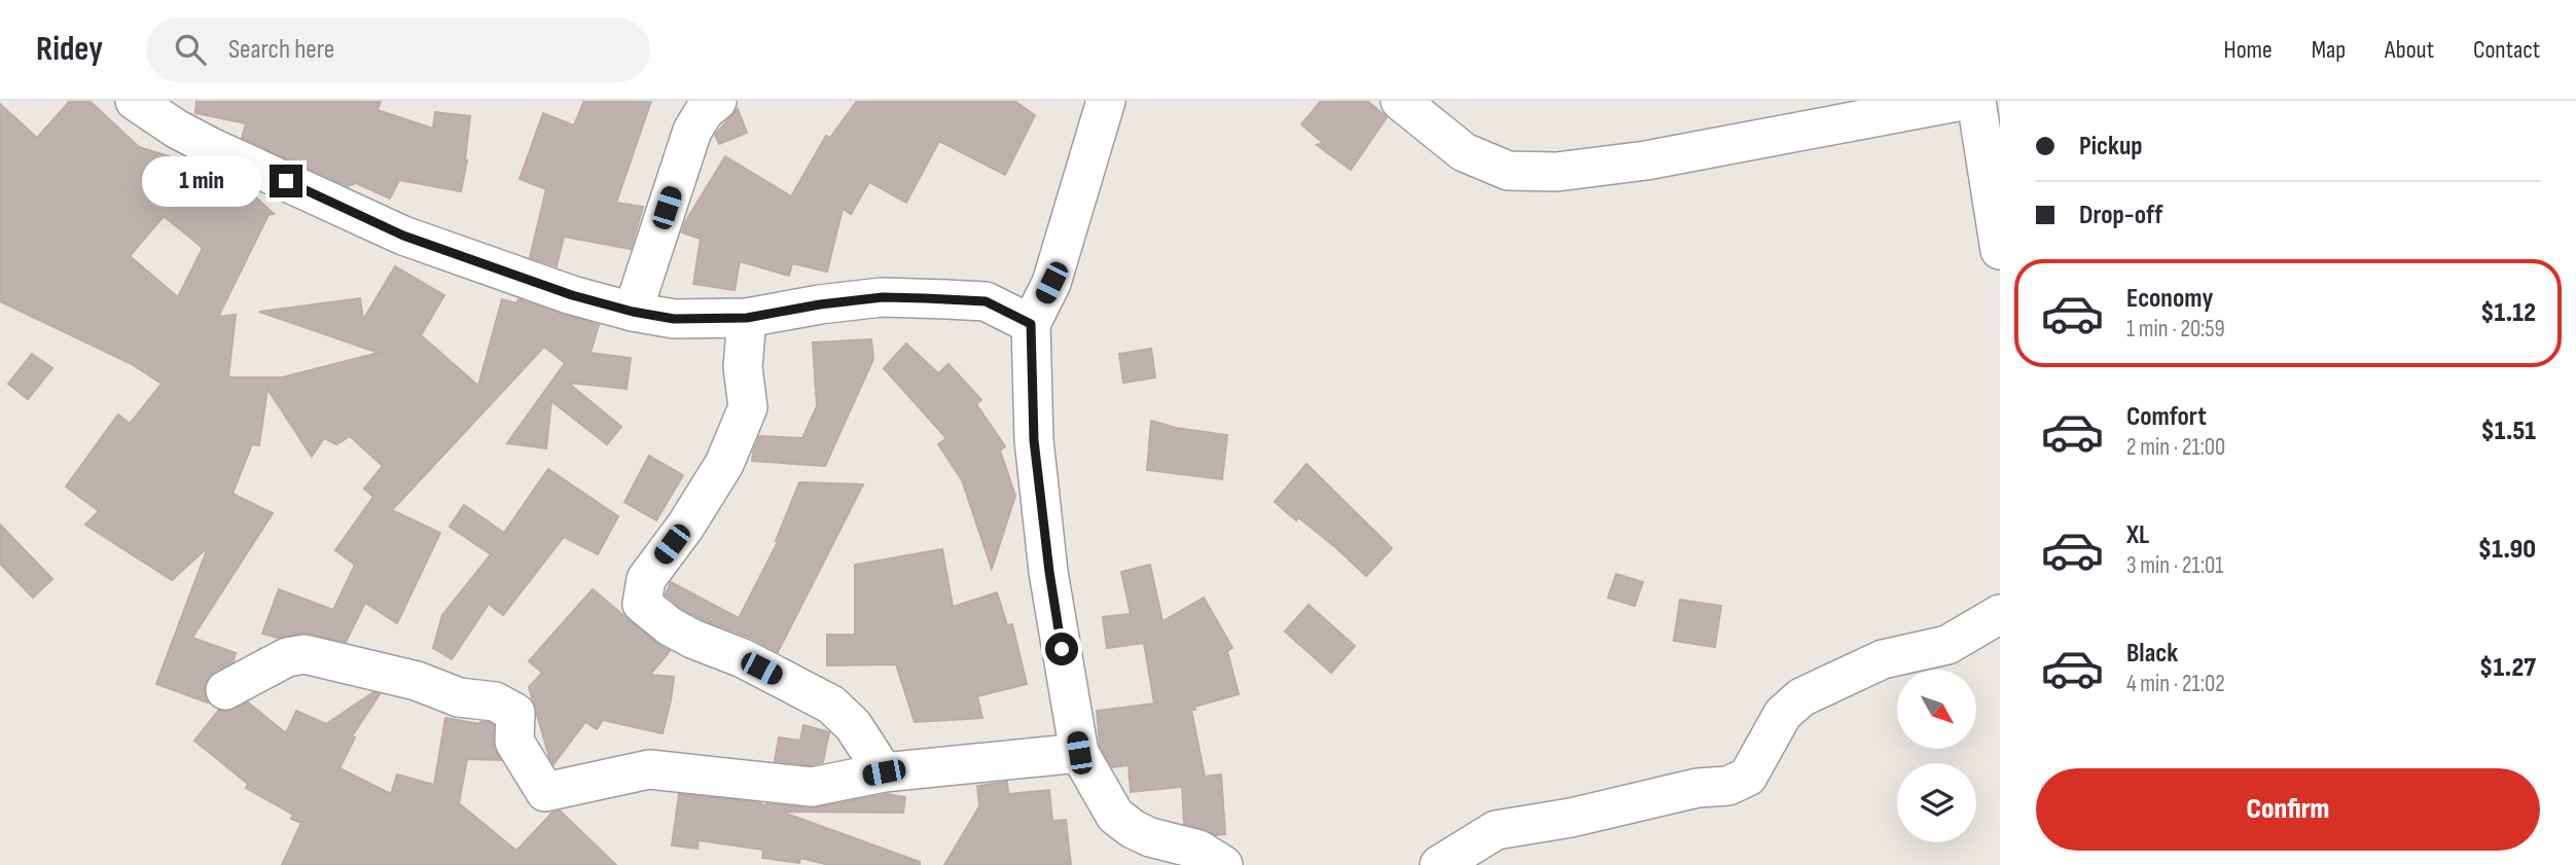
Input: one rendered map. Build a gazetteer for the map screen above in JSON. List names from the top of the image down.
{
  "north": "bottom right",
  "page": {
    "header": "Ridey",
    "search": "Search here",
    "nav": [
      "Home",
      "Map",
      "About",
      "Contact"
    ],
    "banner": ["Pickup", "Drop-off"],
    "bubble": "1 min",
    "list": [
      {
        "name": "Economy",
        "note": "1 min · 20:59",
        "value": "$1.12"
      },
      {
        "name": "Comfort",
        "note": "2 min · 21:00",
        "value": "$1.51"
      },
      {
        "name": "XL",
        "note": "3 min · 21:01",
        "value": "$1.90"
      },
      {
        "name": "Black",
        "note": "4 min · 21:02",
        "value": "$1.27"
      }
    ],
    "buttons": "Confirm"
  }
}
